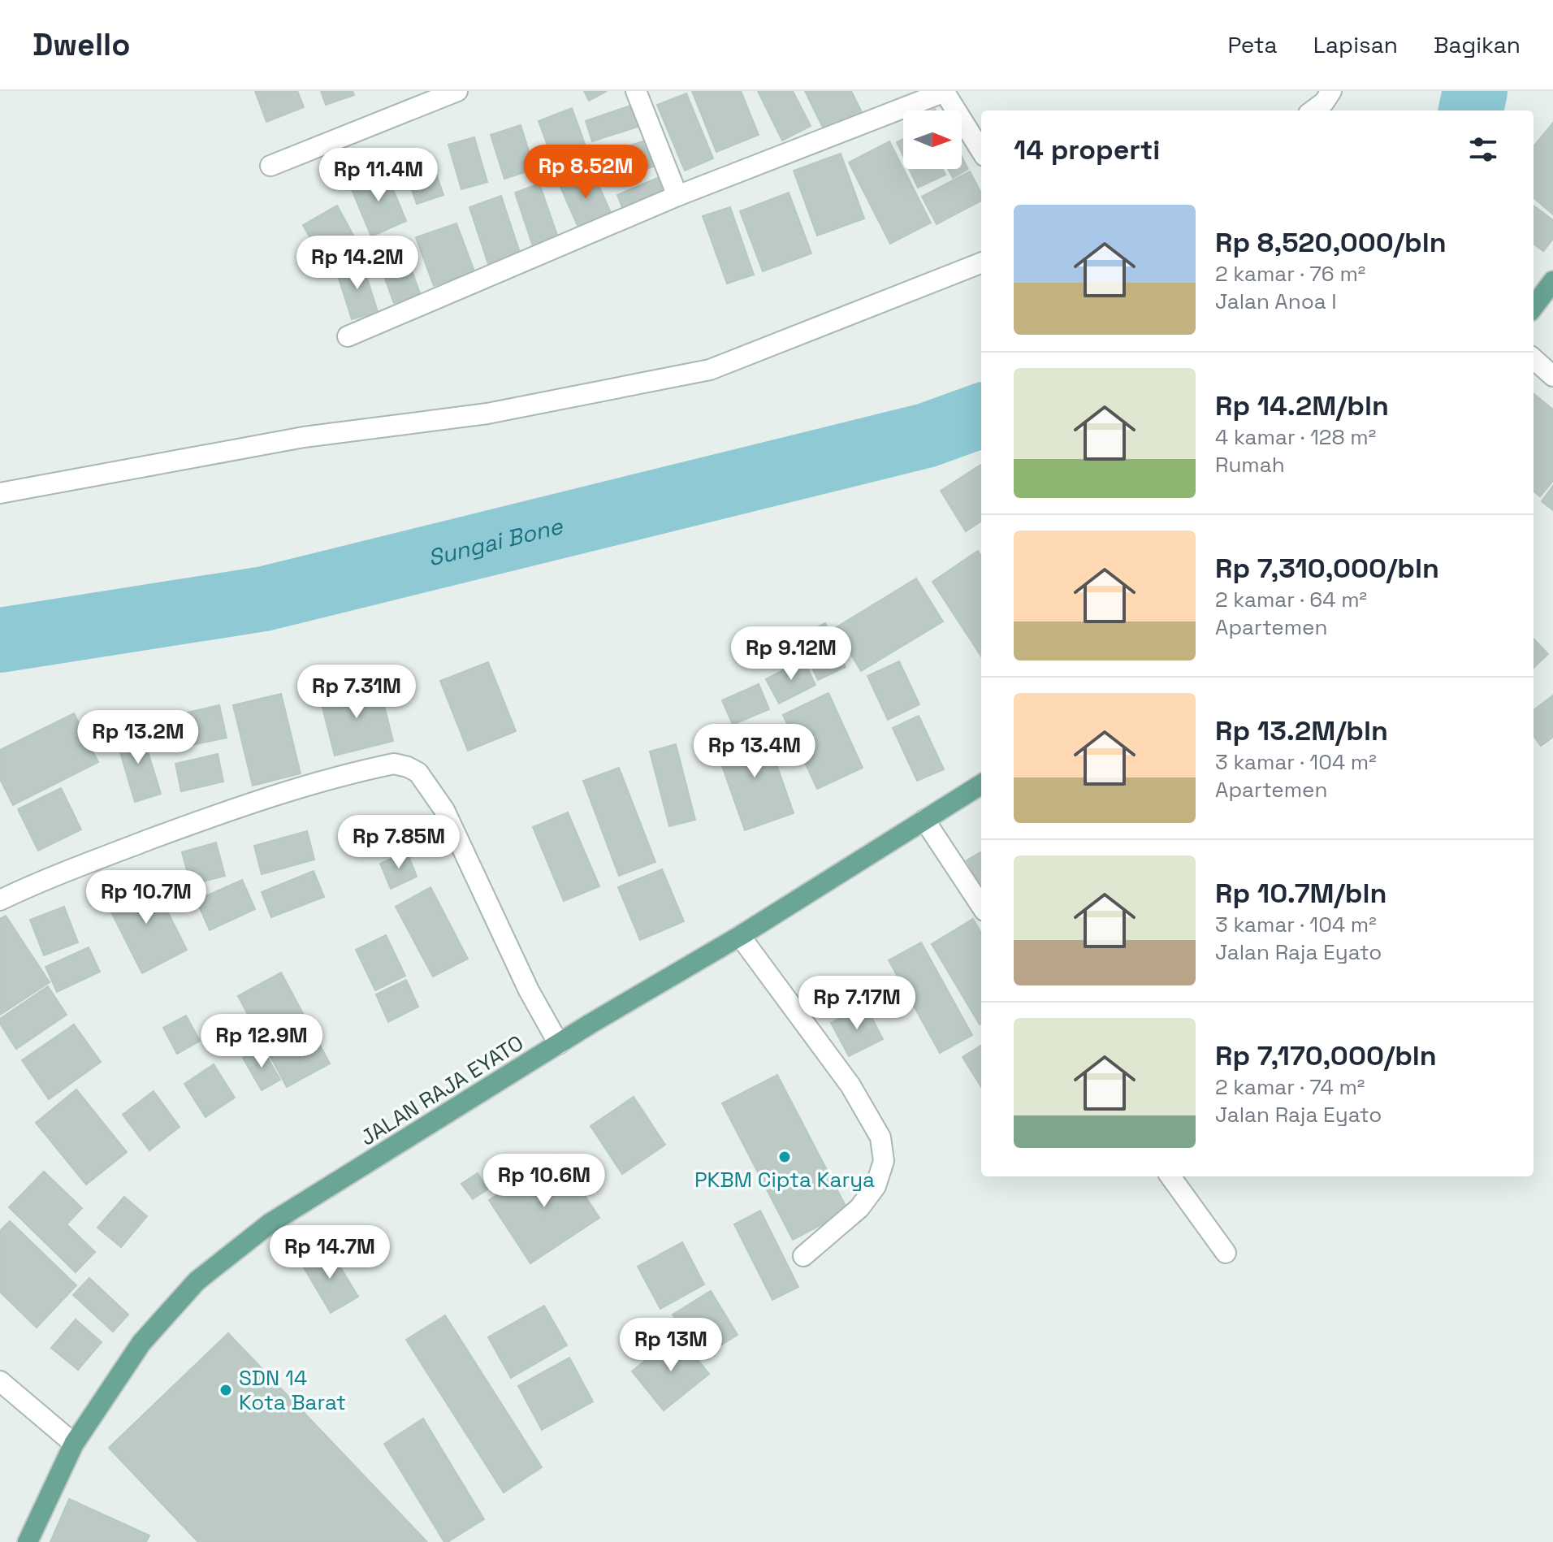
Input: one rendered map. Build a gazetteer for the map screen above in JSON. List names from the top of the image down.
{
  "streets": {
    "main road": ["JALAN RAJA EYATO"]
  },
  "water": ["Sungai Bone"],
  "places": ["PKBM Cipta Karya", "SDN 14 Kota Barat"],
  "north": "right",
  "page": {
    "header": "Dwello",
    "nav": ["Peta", "Lapisan", "Bagikan"],
    "heading": "14 properti",
    "price": [
      "Rp 8.52M",
      "Rp 11.4M",
      "Rp 14.2M",
      "Rp 9.12M",
      "Rp 7.31M",
      "Rp 13.2M",
      "Rp 13.4M",
      "Rp 7.85M",
      "Rp 10.7M",
      "Rp 7.17M",
      "Rp 12.9M",
      "Rp 10.6M",
      "Rp 14.7M",
      "Rp 13M"
    ],
    "list": [
      {
        "name": "Rp 8,520,000/bln",
        "note": "2 kamar · 76 m² · Jalan Anoa I"
      },
      {
        "name": "Rp 14.2M/bln",
        "note": "4 kamar · 128 m² · Rumah"
      },
      {
        "name": "Rp 7,310,000/bln",
        "note": "2 kamar · 64 m² · Apartemen"
      },
      {
        "name": "Rp 13.2M/bln",
        "note": "3 kamar · 104 m² · Apartemen"
      },
      {
        "name": "Rp 10.7M/bln",
        "note": "3 kamar · 104 m² · Jalan Raja Eyato"
      },
      {
        "name": "Rp 7,170,000/bln",
        "note": "2 kamar · 74 m² · Jalan Raja Eyato"
      }
    ]
  }
}
